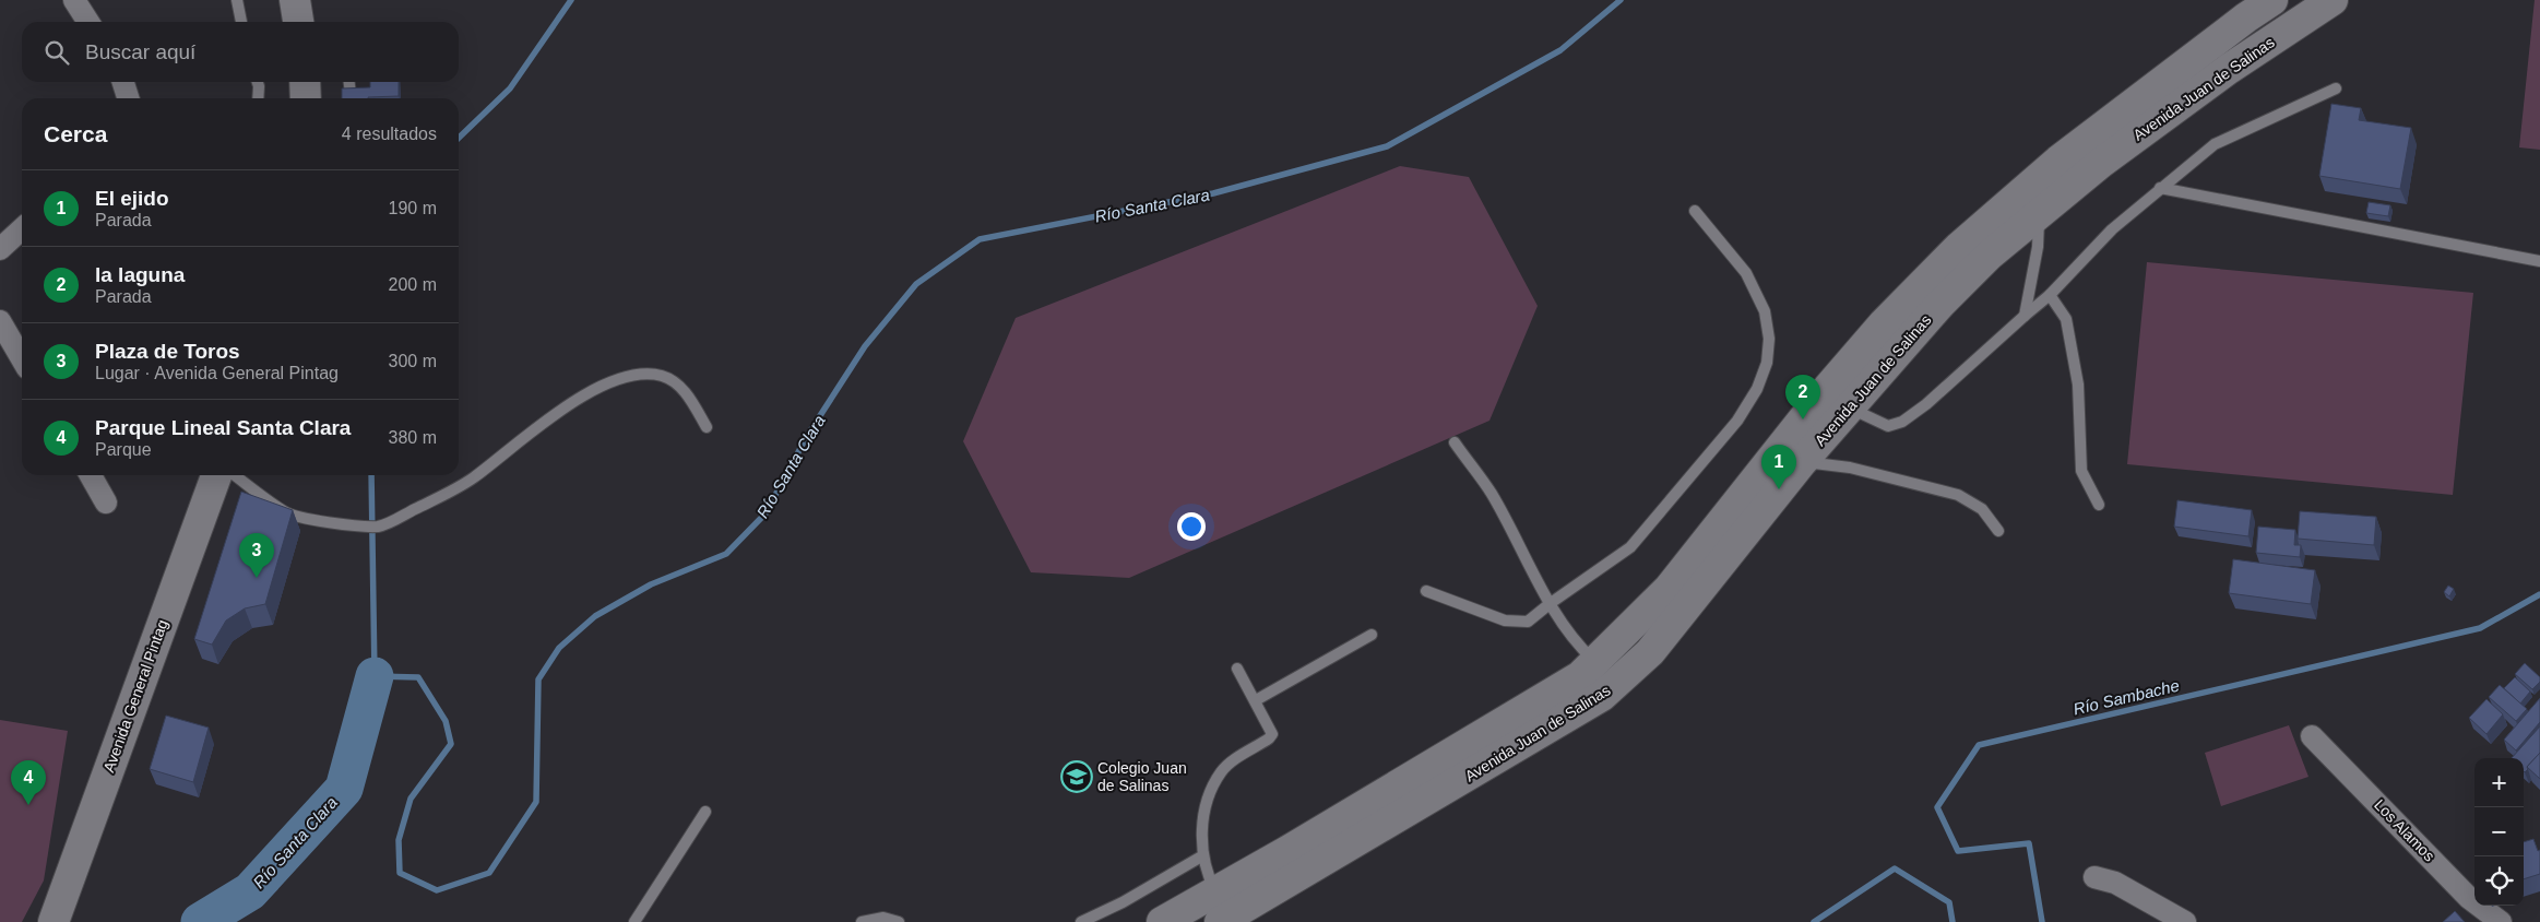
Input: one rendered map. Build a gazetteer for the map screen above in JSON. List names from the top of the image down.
{
  "streets": {
    "main road": ["Avenida Juan de Salinas", "Avenida General Pintag"],
    "street": ["Los Alamos"]
  },
  "water": ["Río Santa Clara", "Río Sambache"],
  "places": {
    "school or university": ["Colegio Juan de Salinas"]
  },
  "page": {
    "search": "Buscar aquí",
    "heading": ["Cerca", "4 resultados"],
    "list": [
      {
        "mark": "1",
        "name": "El ejido",
        "note": "Parada",
        "value": "190 m"
      },
      {
        "mark": "2",
        "name": "la laguna",
        "note": "Parada",
        "value": "200 m"
      },
      {
        "mark": "3",
        "name": "Plaza de Toros",
        "note": "Lugar · Avenida General Pintag",
        "value": "300 m"
      },
      {
        "mark": "4",
        "name": "Parque Lineal Santa Clara",
        "note": "Parque",
        "value": "380 m"
      }
    ],
    "pins": [
      "2",
      "1",
      "3",
      "4"
    ],
    "map_buttons": ["+", "−"]
  }
}
